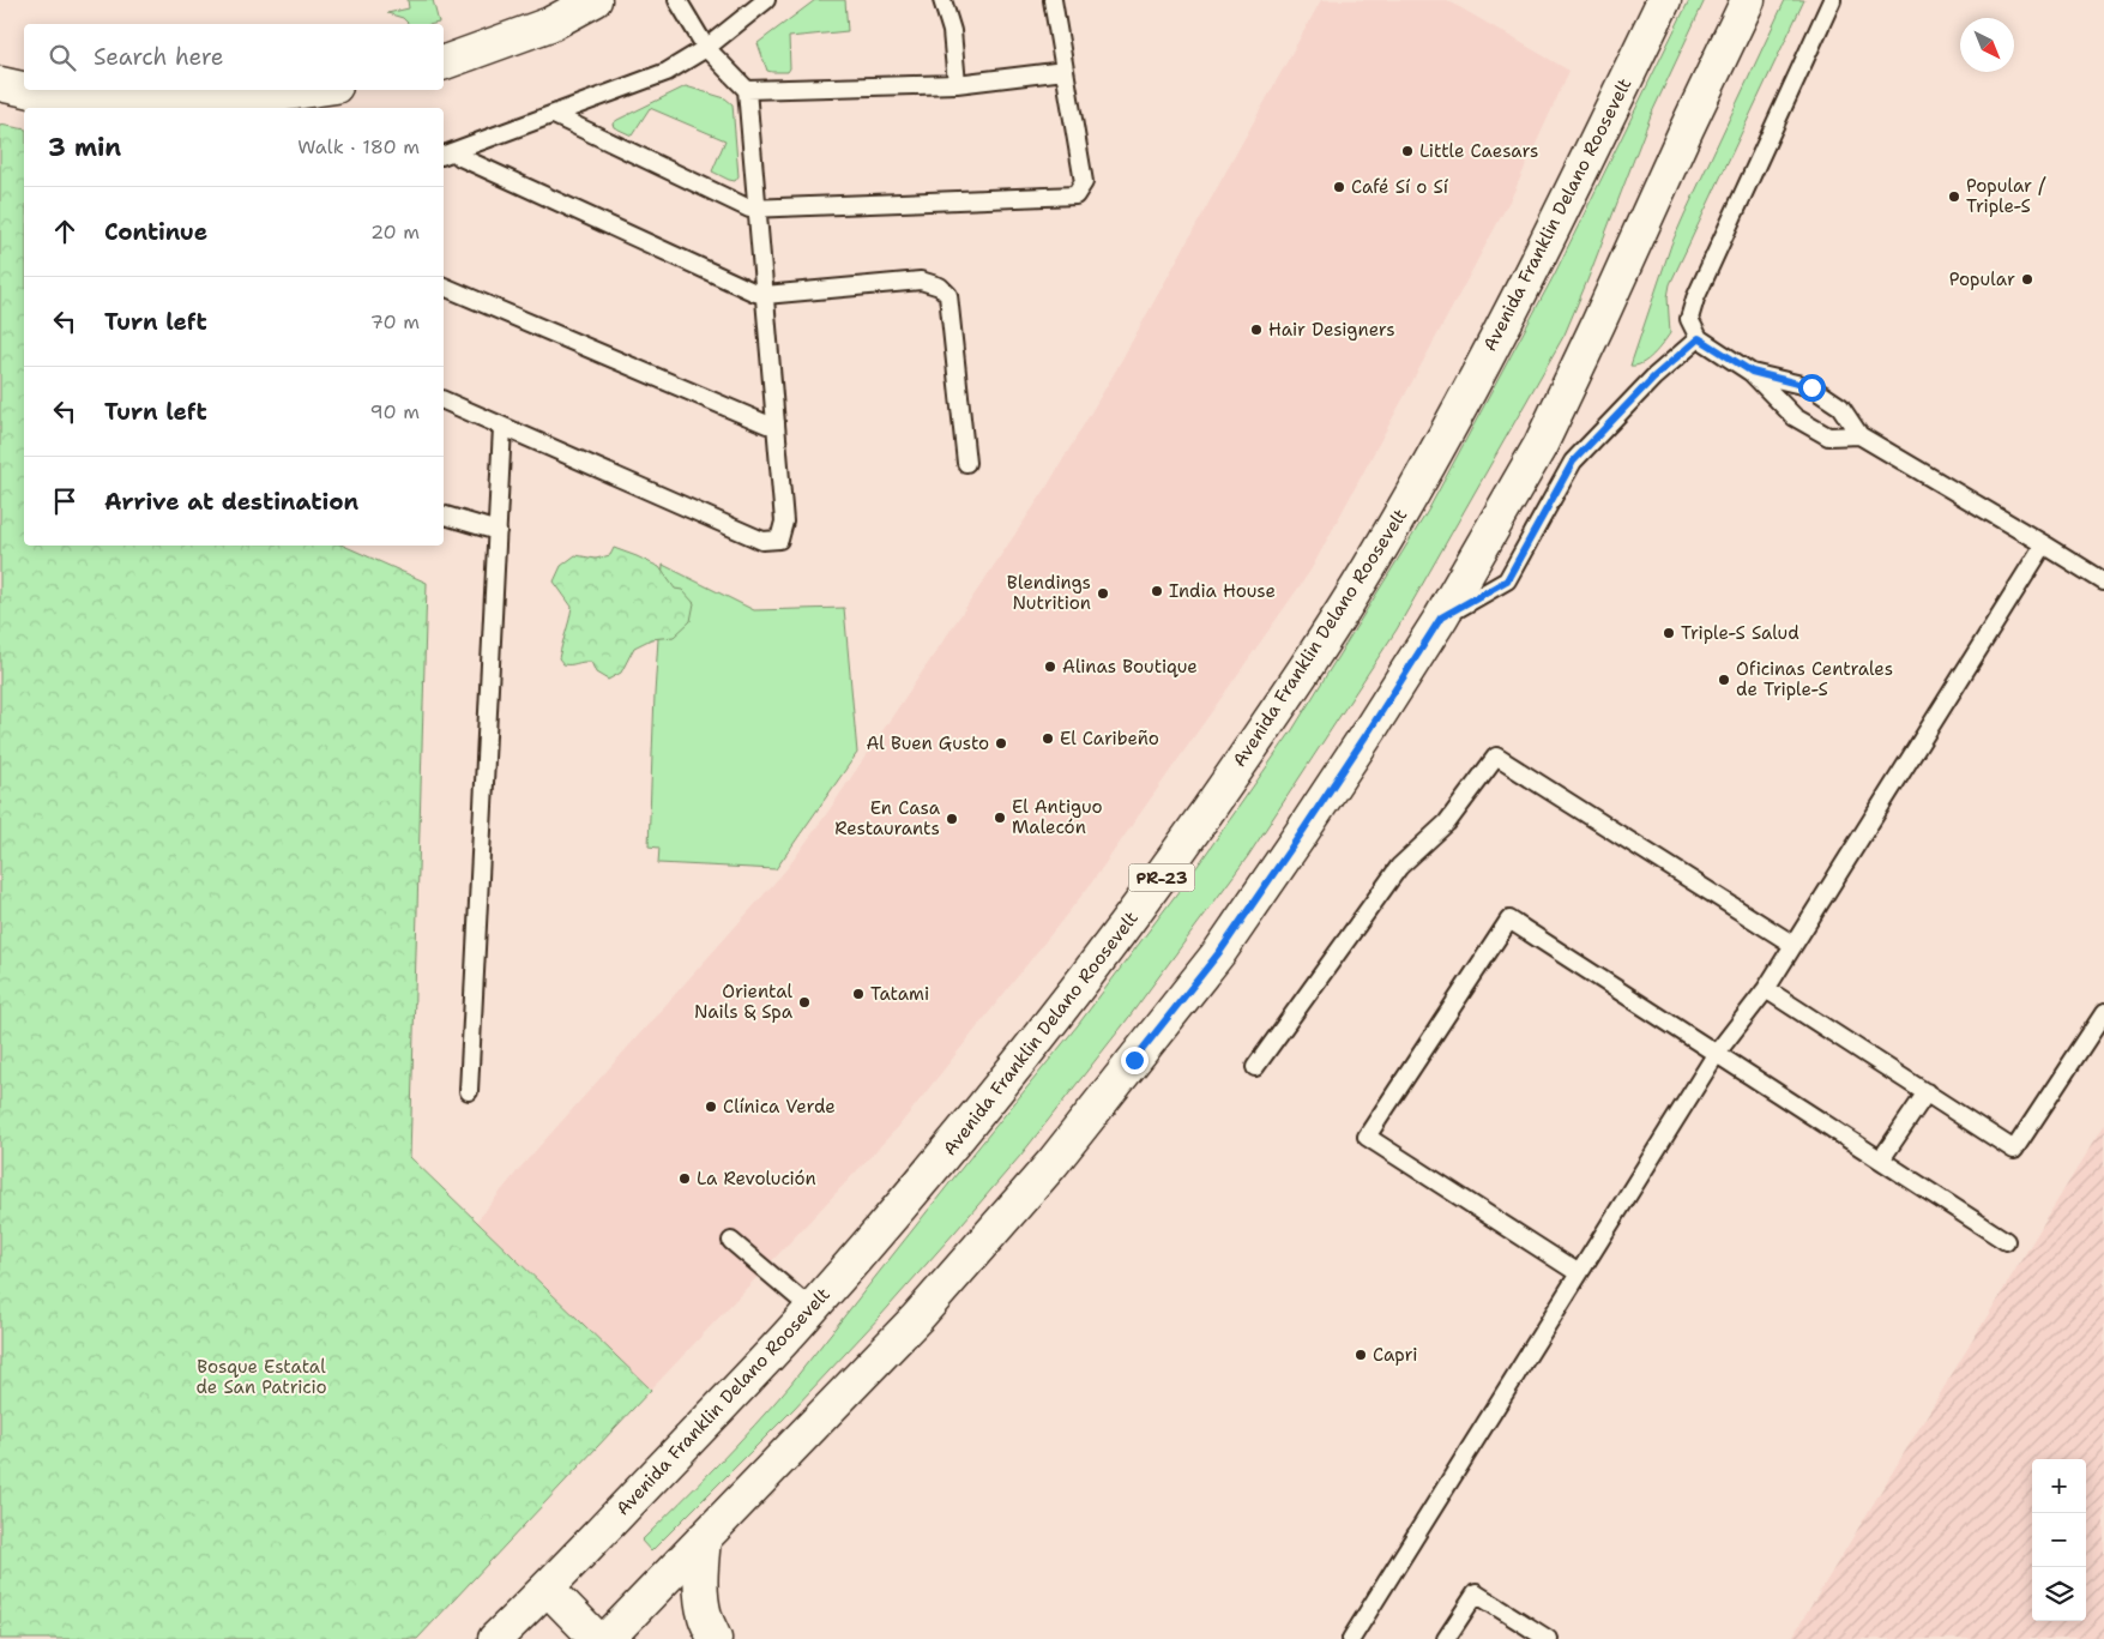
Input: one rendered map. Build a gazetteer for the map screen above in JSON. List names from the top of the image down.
{
  "streets": {
    "main road": ["Avenida Franklin Delano Roosevelt", "PR-23"]
  },
  "parks": ["Bosque Estatal de San Patricio"],
  "places": [
    "Little Caesars",
    "Café Sí o Sí",
    "Popular / Triple-S",
    "Popular",
    "Hair Designers",
    "India House",
    "Blendings Nutrition",
    "Triple-S Salud",
    "Alinas Boutique",
    "Oficinas Centrales de Triple-S",
    "El Caribeño",
    "Al Buen Gusto",
    "El Antiguo Malecón",
    "En Casa Restaurants",
    "Tatami",
    "Oriental Nails & Spa",
    "Clínica Verde",
    "La Revolución",
    "Capri"
  ],
  "north": "bottom right",
  "page": {
    "search": "Search here",
    "heading": ["3 min", "Walk · 180 m"],
    "list": [
      ["Continue", "20 m"],
      ["Turn left", "70 m"],
      ["Turn left", "90 m"],
      "Arrive at destination"
    ],
    "map_buttons": ["+", "−"]
  }
}
